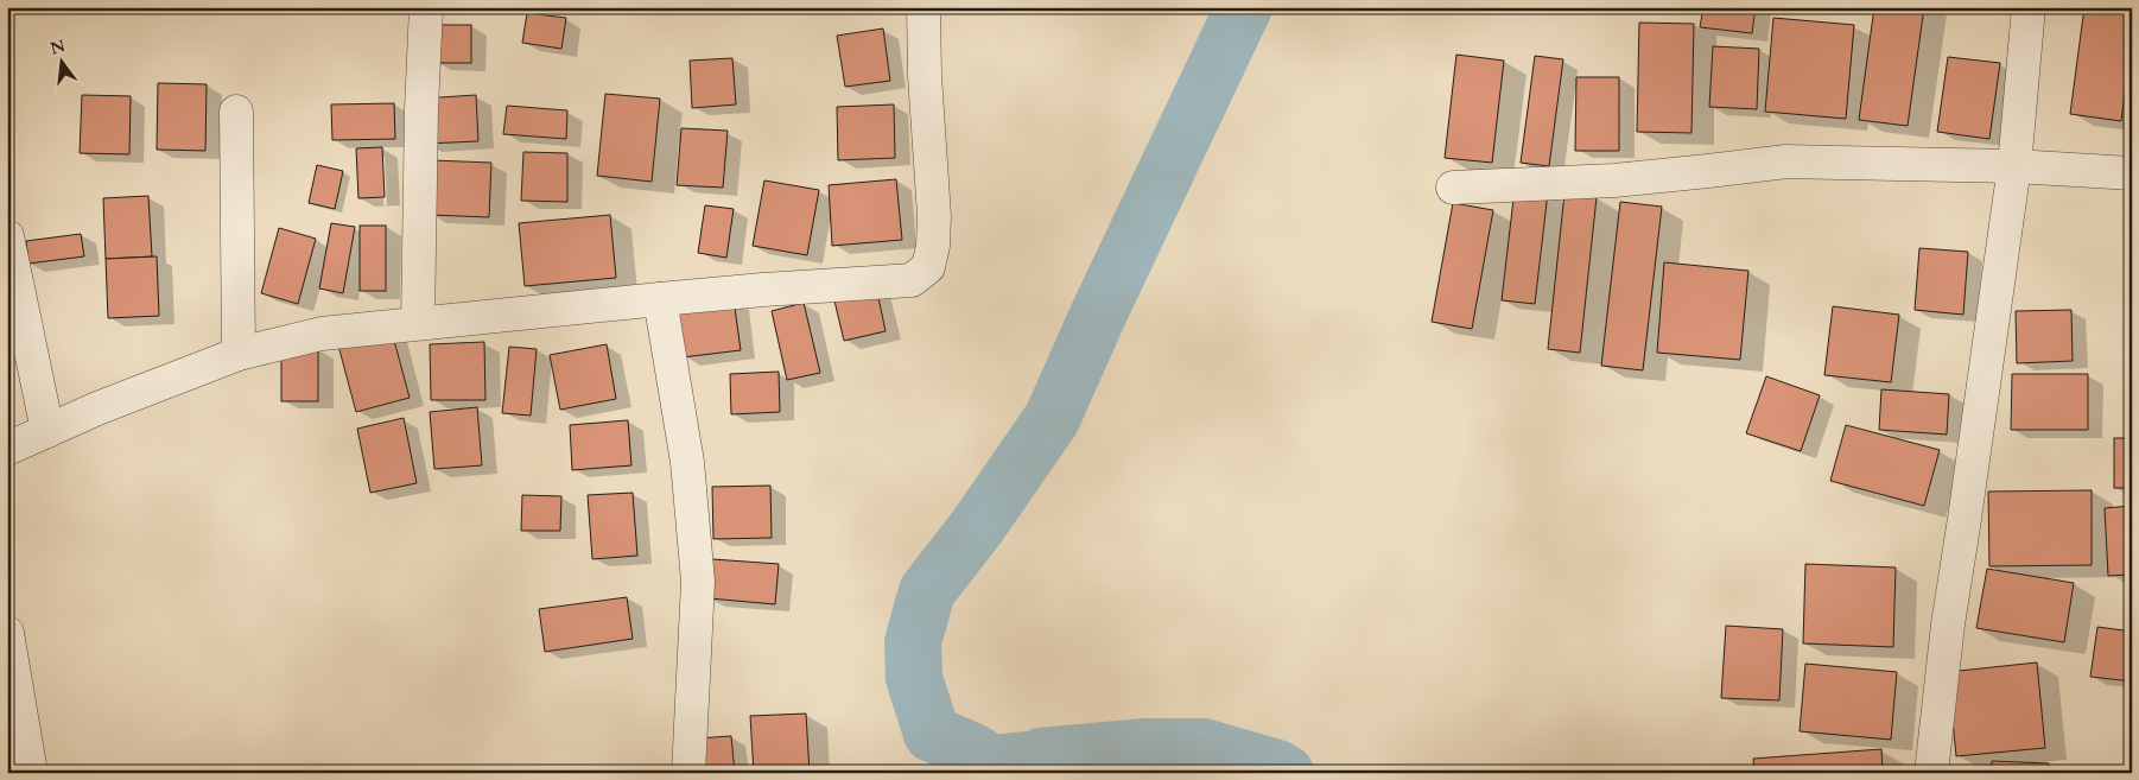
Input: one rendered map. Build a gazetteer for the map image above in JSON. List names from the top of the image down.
{
  "north": "top"
}
